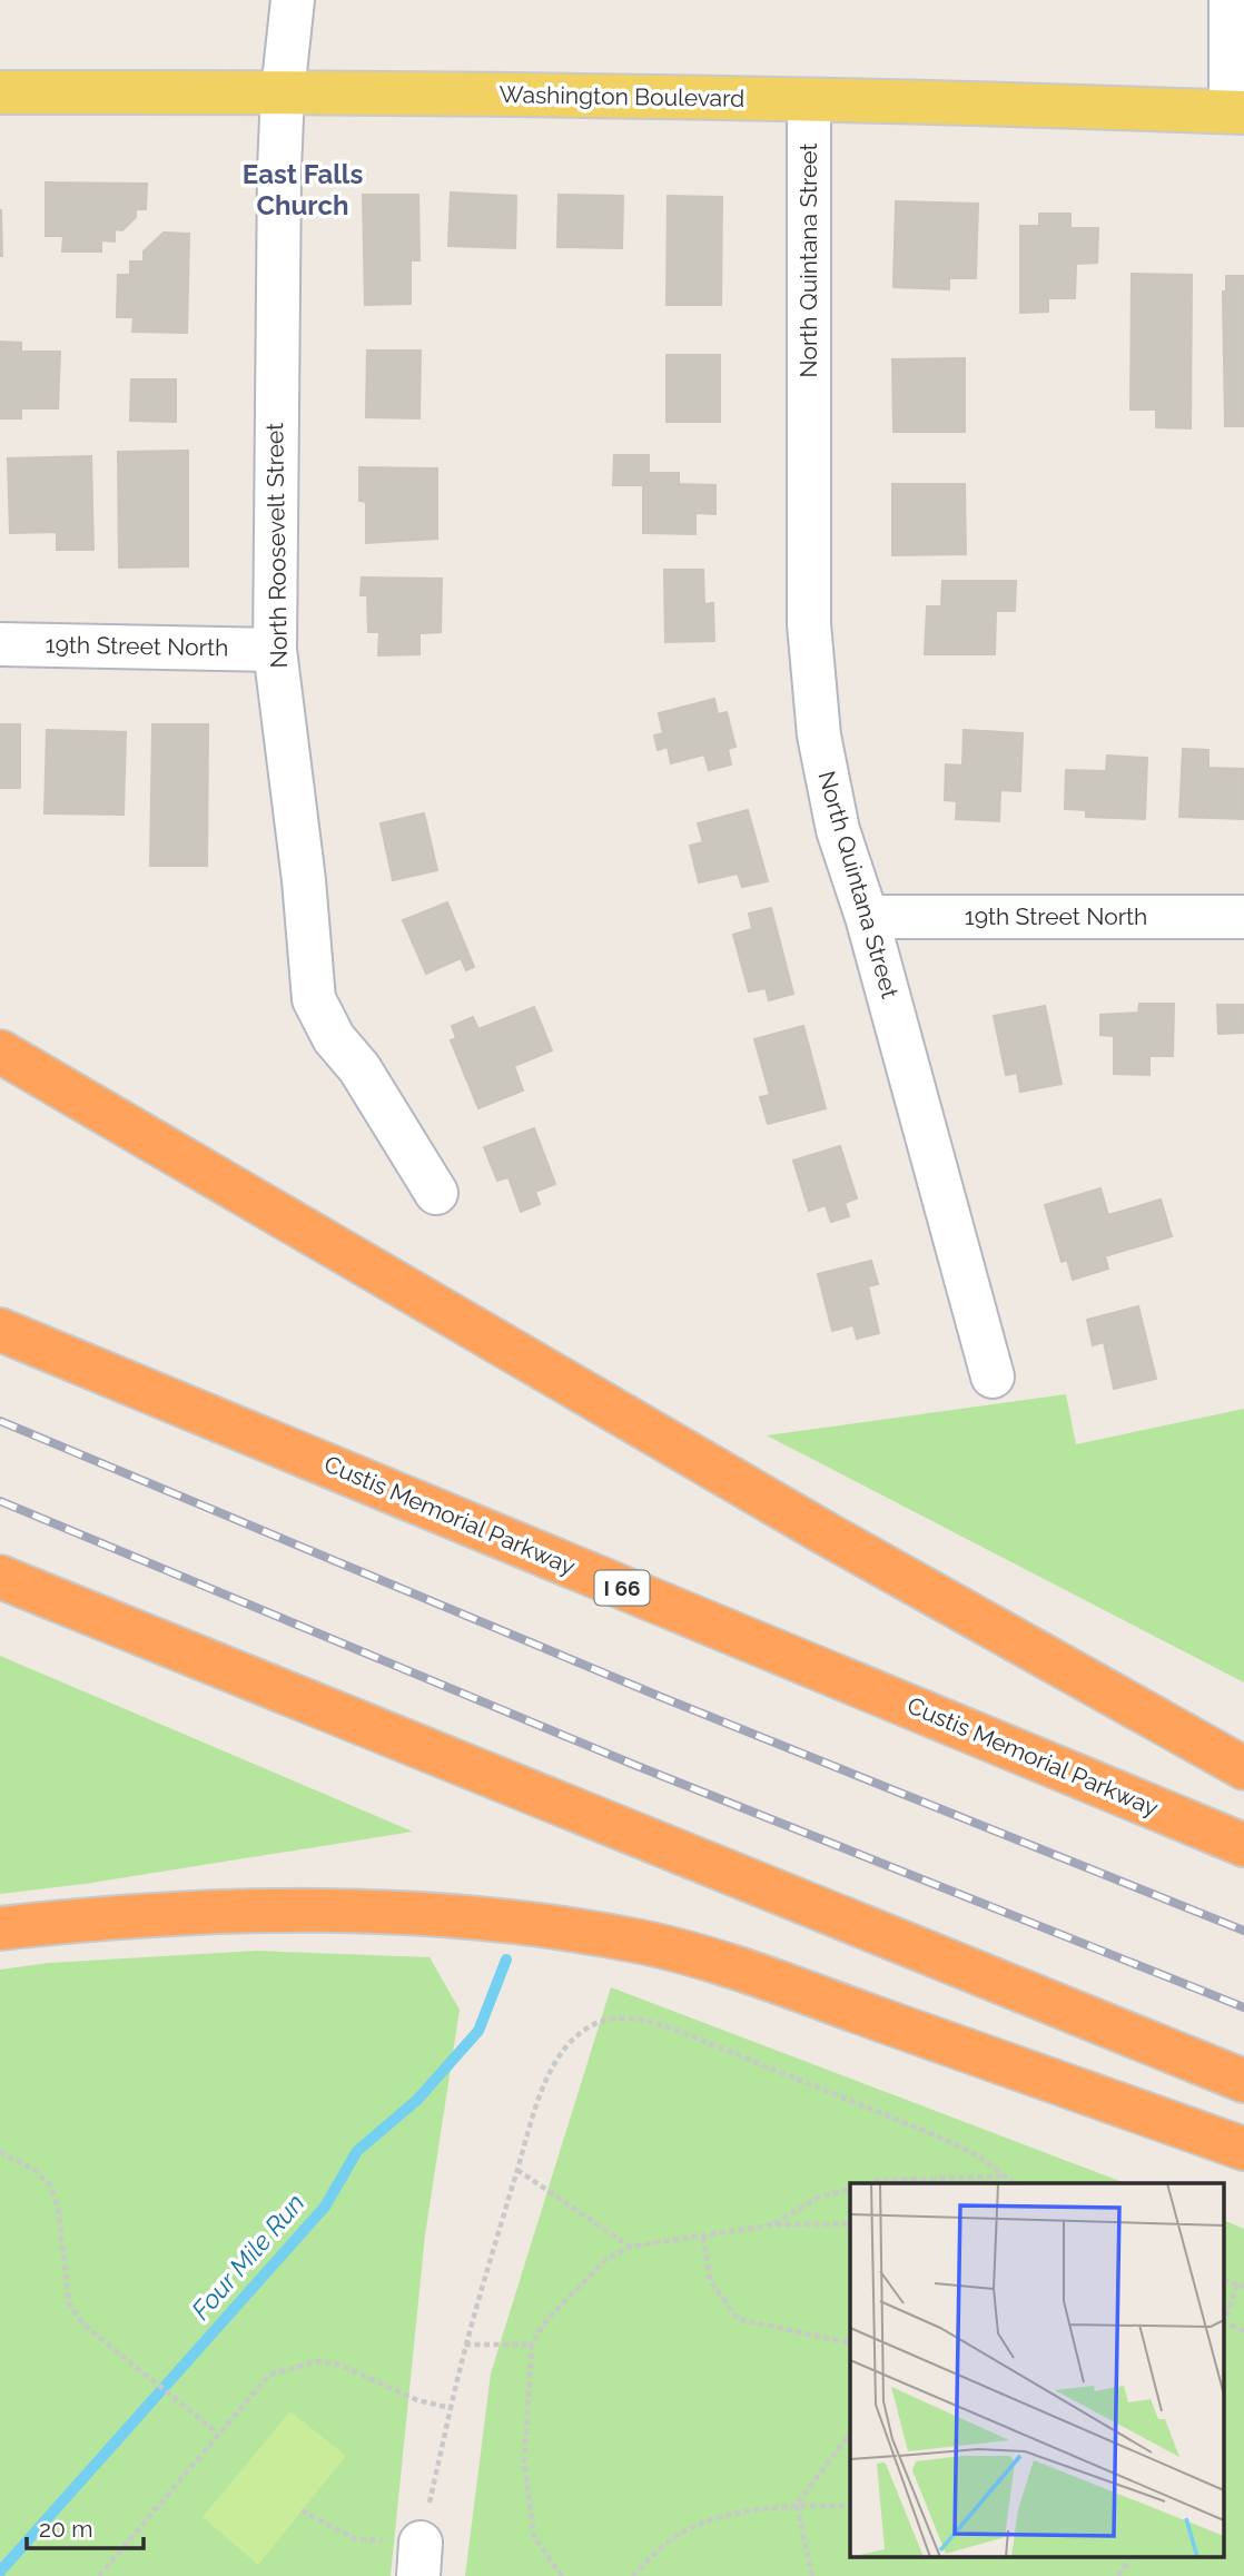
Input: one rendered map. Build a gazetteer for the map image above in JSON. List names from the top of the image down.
{
  "streets": {
    "highway": ["Custis Memorial Parkway", "I 66"],
    "main road": ["Washington Boulevard"],
    "street": ["North Quintana Street", "North Roosevelt Street", "19th Street North"]
  },
  "crossings": [
    ["Washington Boulevard", "North Quintana Street"],
    ["Washington Boulevard", "North Roosevelt Street"],
    ["North Quintana Street", "19th Street North"],
    ["North Roosevelt Street", "19th Street North"]
  ],
  "districts": ["East Falls Church"],
  "water": ["Four Mile Run"],
  "scale_bar": "20 m"
}
